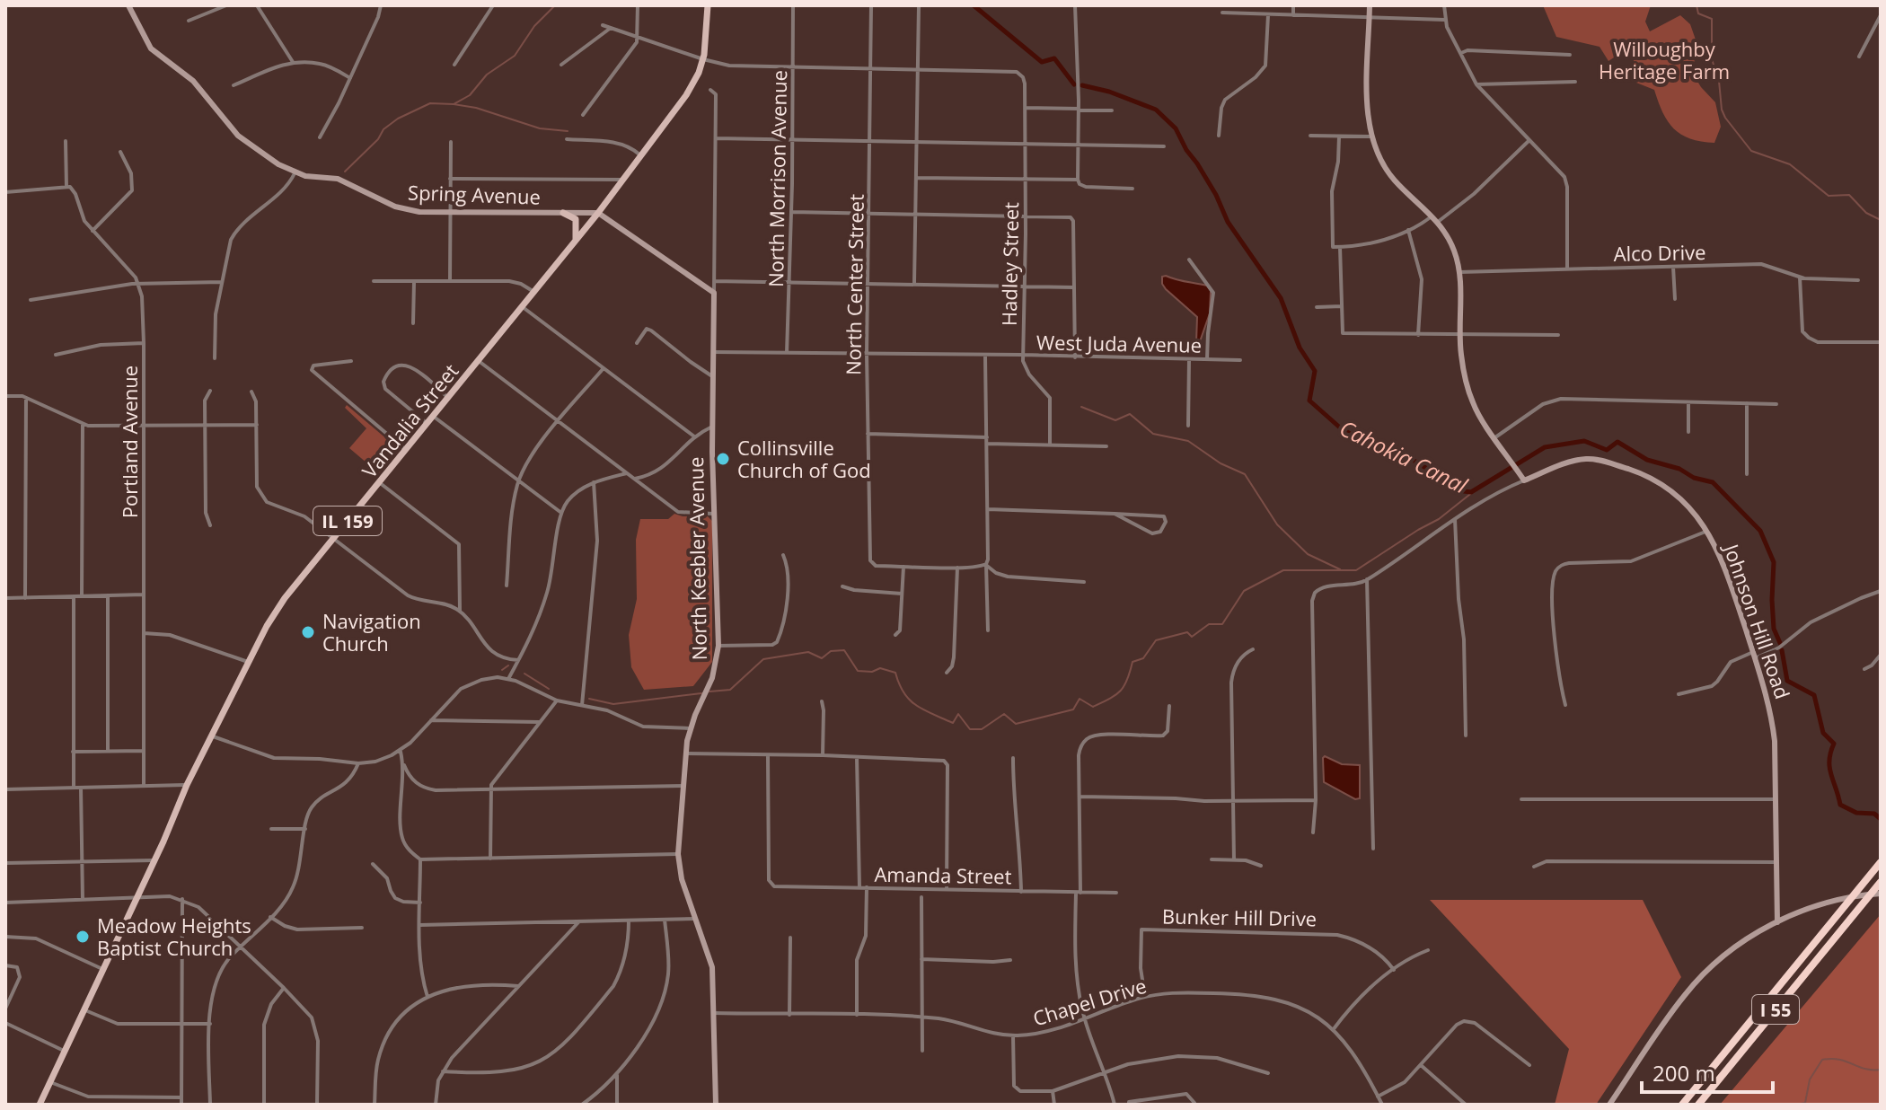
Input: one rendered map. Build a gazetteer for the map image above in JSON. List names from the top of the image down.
{
  "streets": {
    "highway": ["I 55"],
    "main road": ["Vandalia Street", "IL 159"],
    "street": [
      "North Morrison Avenue",
      "Spring Avenue",
      "Alco Drive",
      "Hadley Street",
      "North Center Street",
      "West Juda Avenue",
      "Portland Avenue",
      "North Keebler Avenue",
      "Johnson Hill Road",
      "Amanda Street",
      "Bunker Hill Drive",
      "Chapel Drive"
    ]
  },
  "crossings": [
    ["North Morrison Avenue", "West Juda Avenue"],
    ["Spring Avenue", "Vandalia Street"],
    ["Hadley Street", "West Juda Avenue"],
    ["North Center Street", "West Juda Avenue"],
    ["West Juda Avenue", "North Keebler Avenue"],
    ["North Keebler Avenue", "Chapel Drive"],
    ["Bunker Hill Drive", "Chapel Drive"]
  ],
  "water": ["Cahokia Canal"],
  "parks": ["Willoughby Heritage Farm"],
  "places": ["Collinsville Church of God", "Navigation Church", "Meadow Heights Baptist Church"],
  "scale_bar": "200 m"
}
